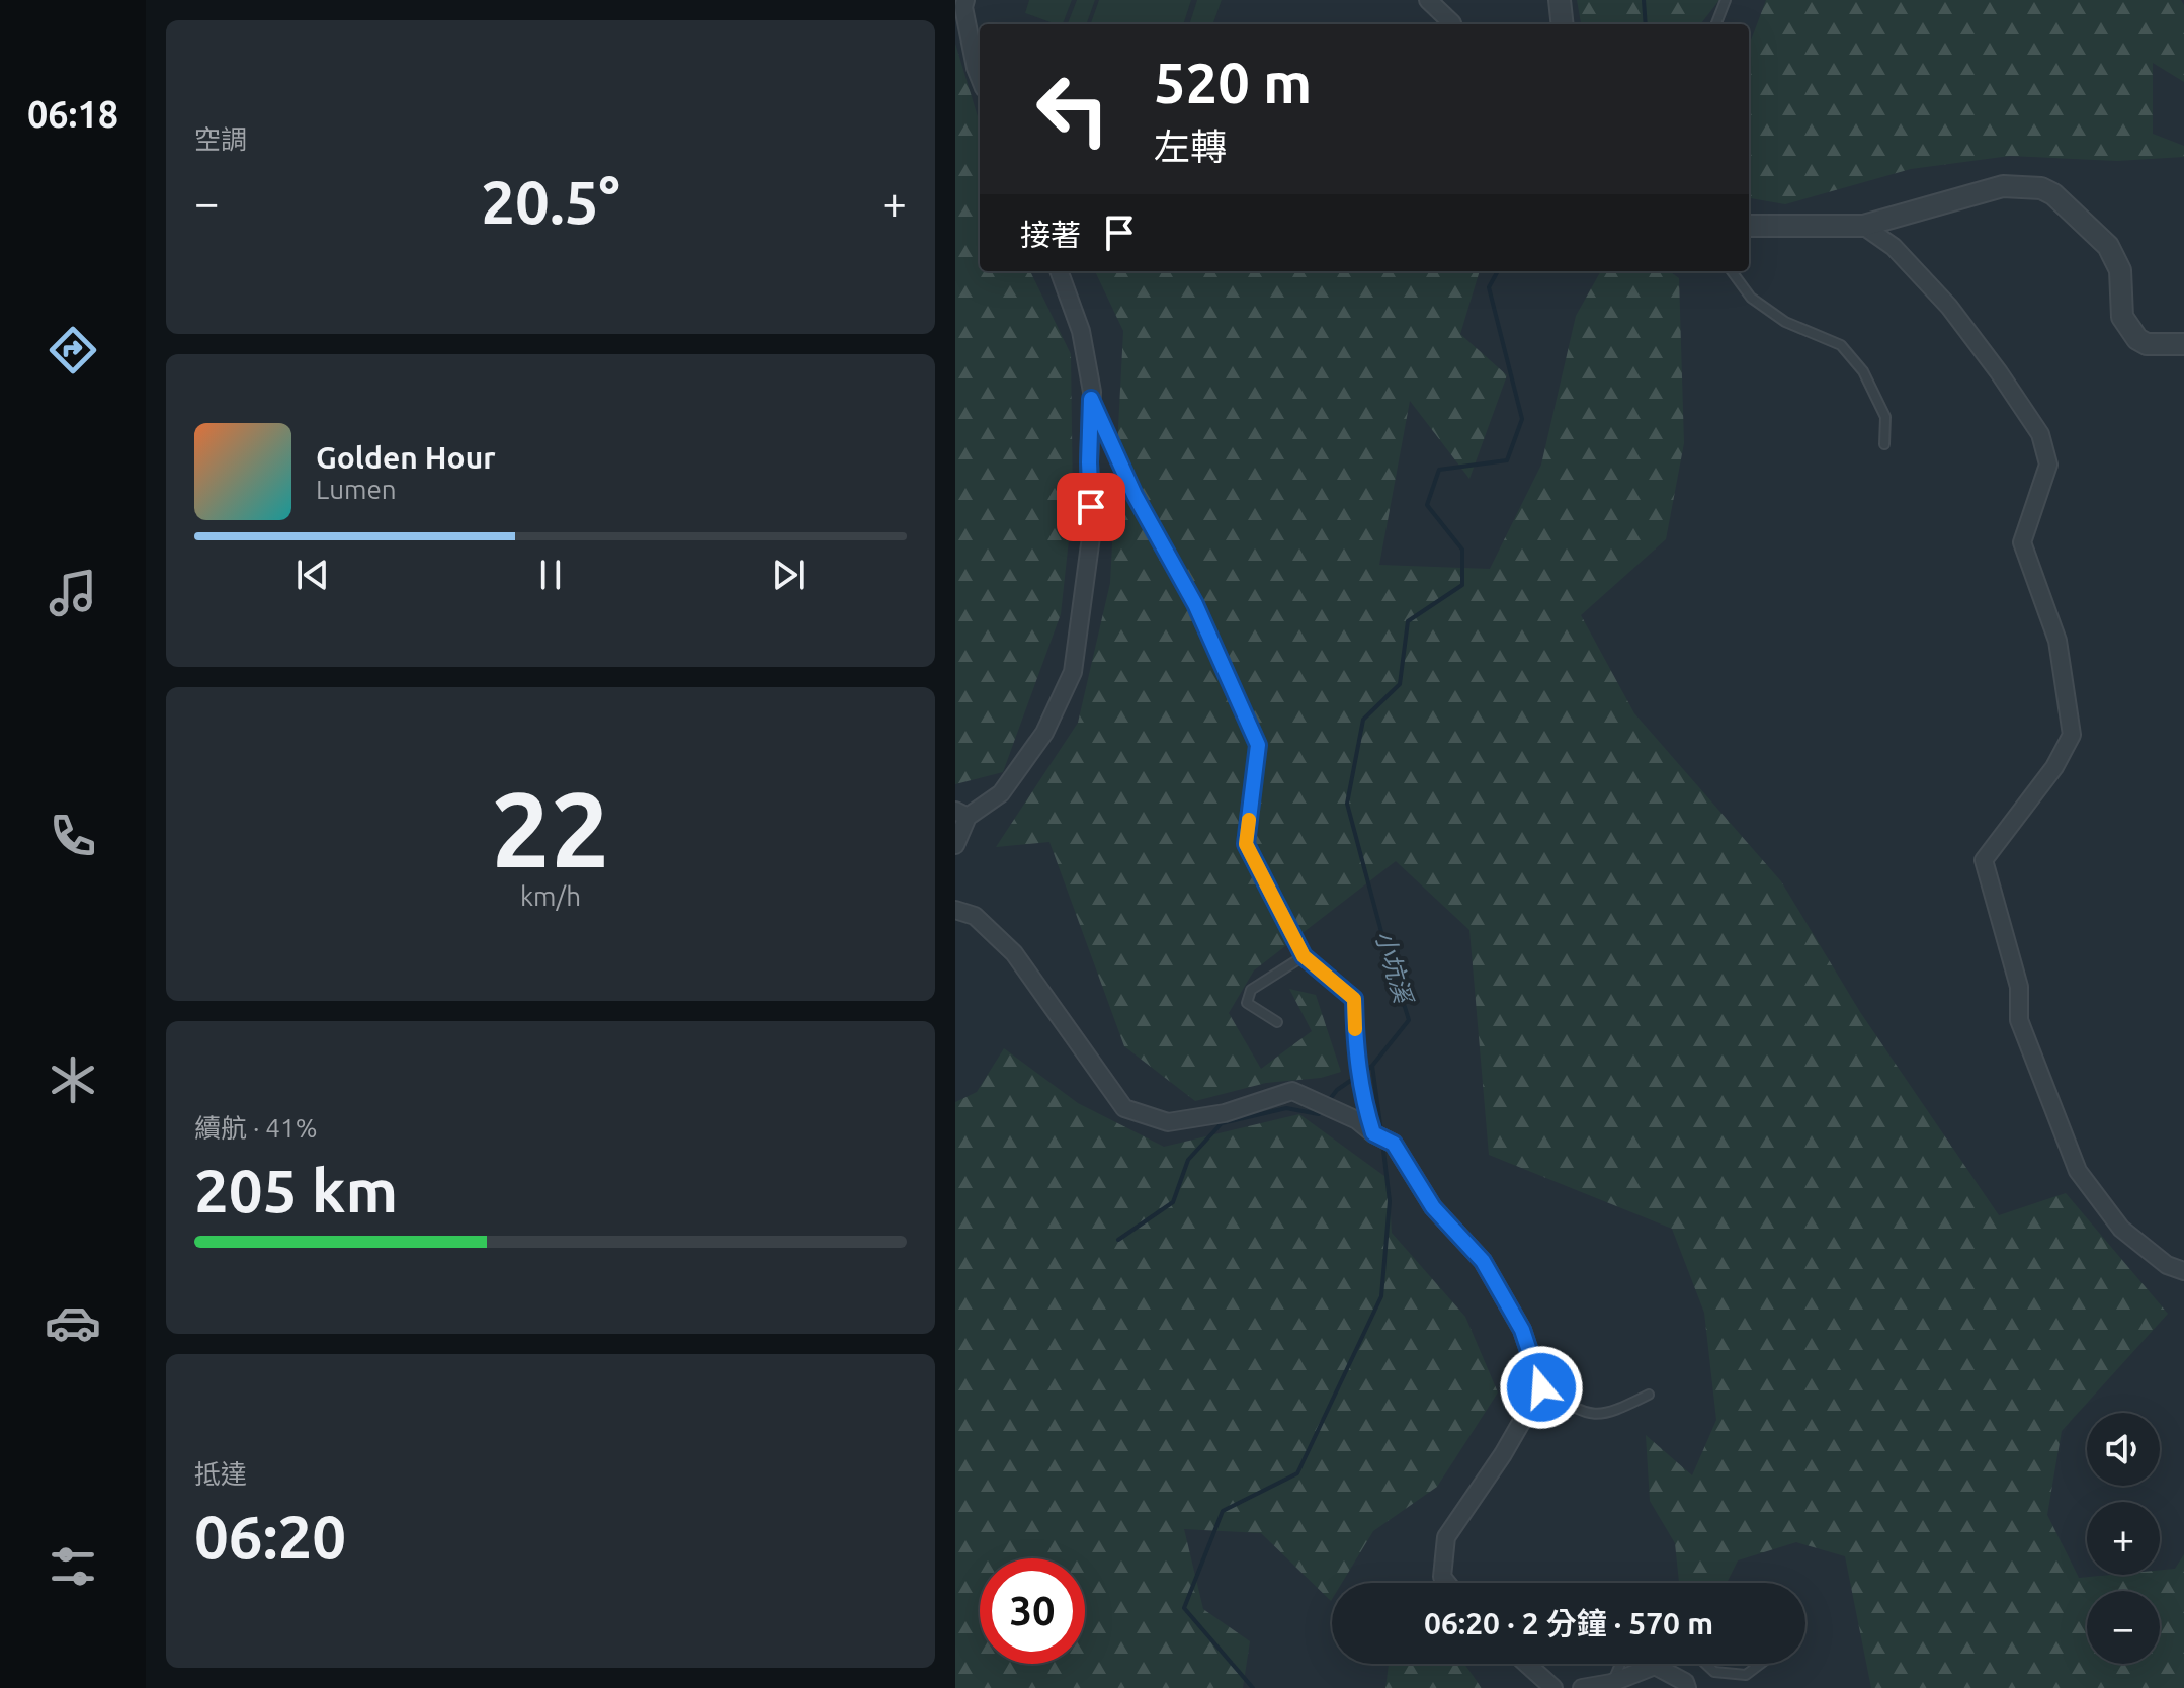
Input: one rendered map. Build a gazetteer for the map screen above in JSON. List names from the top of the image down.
{
  "water": ["小坑溪"],
  "page": {
    "tabs": "06:18",
    "tile": [
      "空調",
      ["22", "km/h"],
      ["續航 · 41%", "205 km"],
      ["抵達", "06:20"]
    ],
    "turn": ["520 m", "左轉"],
    "heat": ["−", "20.5°", "+"],
    "then": "接著",
    "song": ["Golden Hour", "Lumen"],
    "map_buttons": ["+", "−"],
    "limit": "30",
    "trip": "06:20 · 2 分鐘 · 570 m"
  }
}
